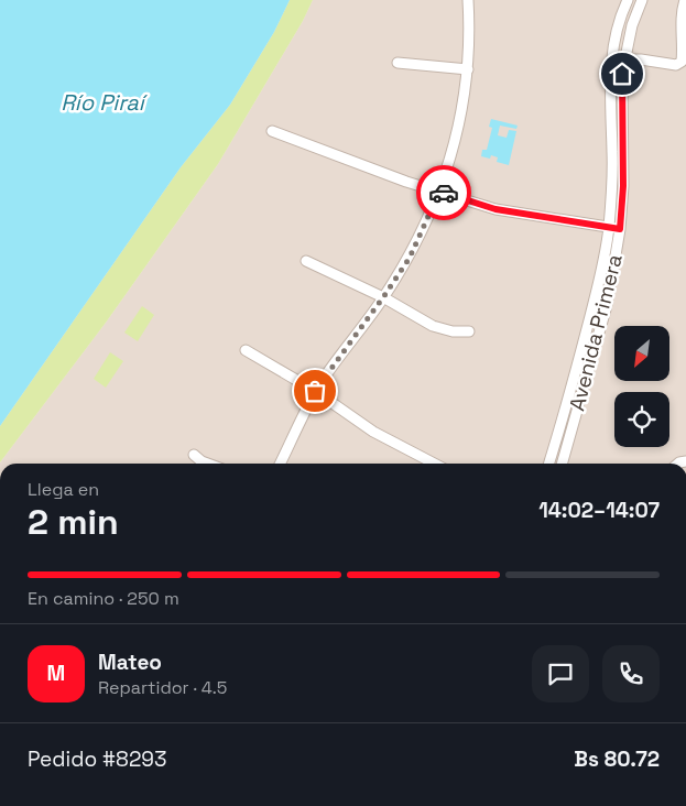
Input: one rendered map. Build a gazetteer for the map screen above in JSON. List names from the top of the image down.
{
  "streets": {
    "street": ["Avenida Primera"]
  },
  "water": ["Río Piraí"],
  "north": "bottom left",
  "page": {
    "heading": ["2 min", "Llega en", "14:02–14:07"],
    "panel": [
      "Mateo",
      "Repartidor · 4.5",
      "Pedido #8293",
      "Bs 80.72"
    ],
    "bar": "En camino · 250 m",
    "round": "M"
  }
}
